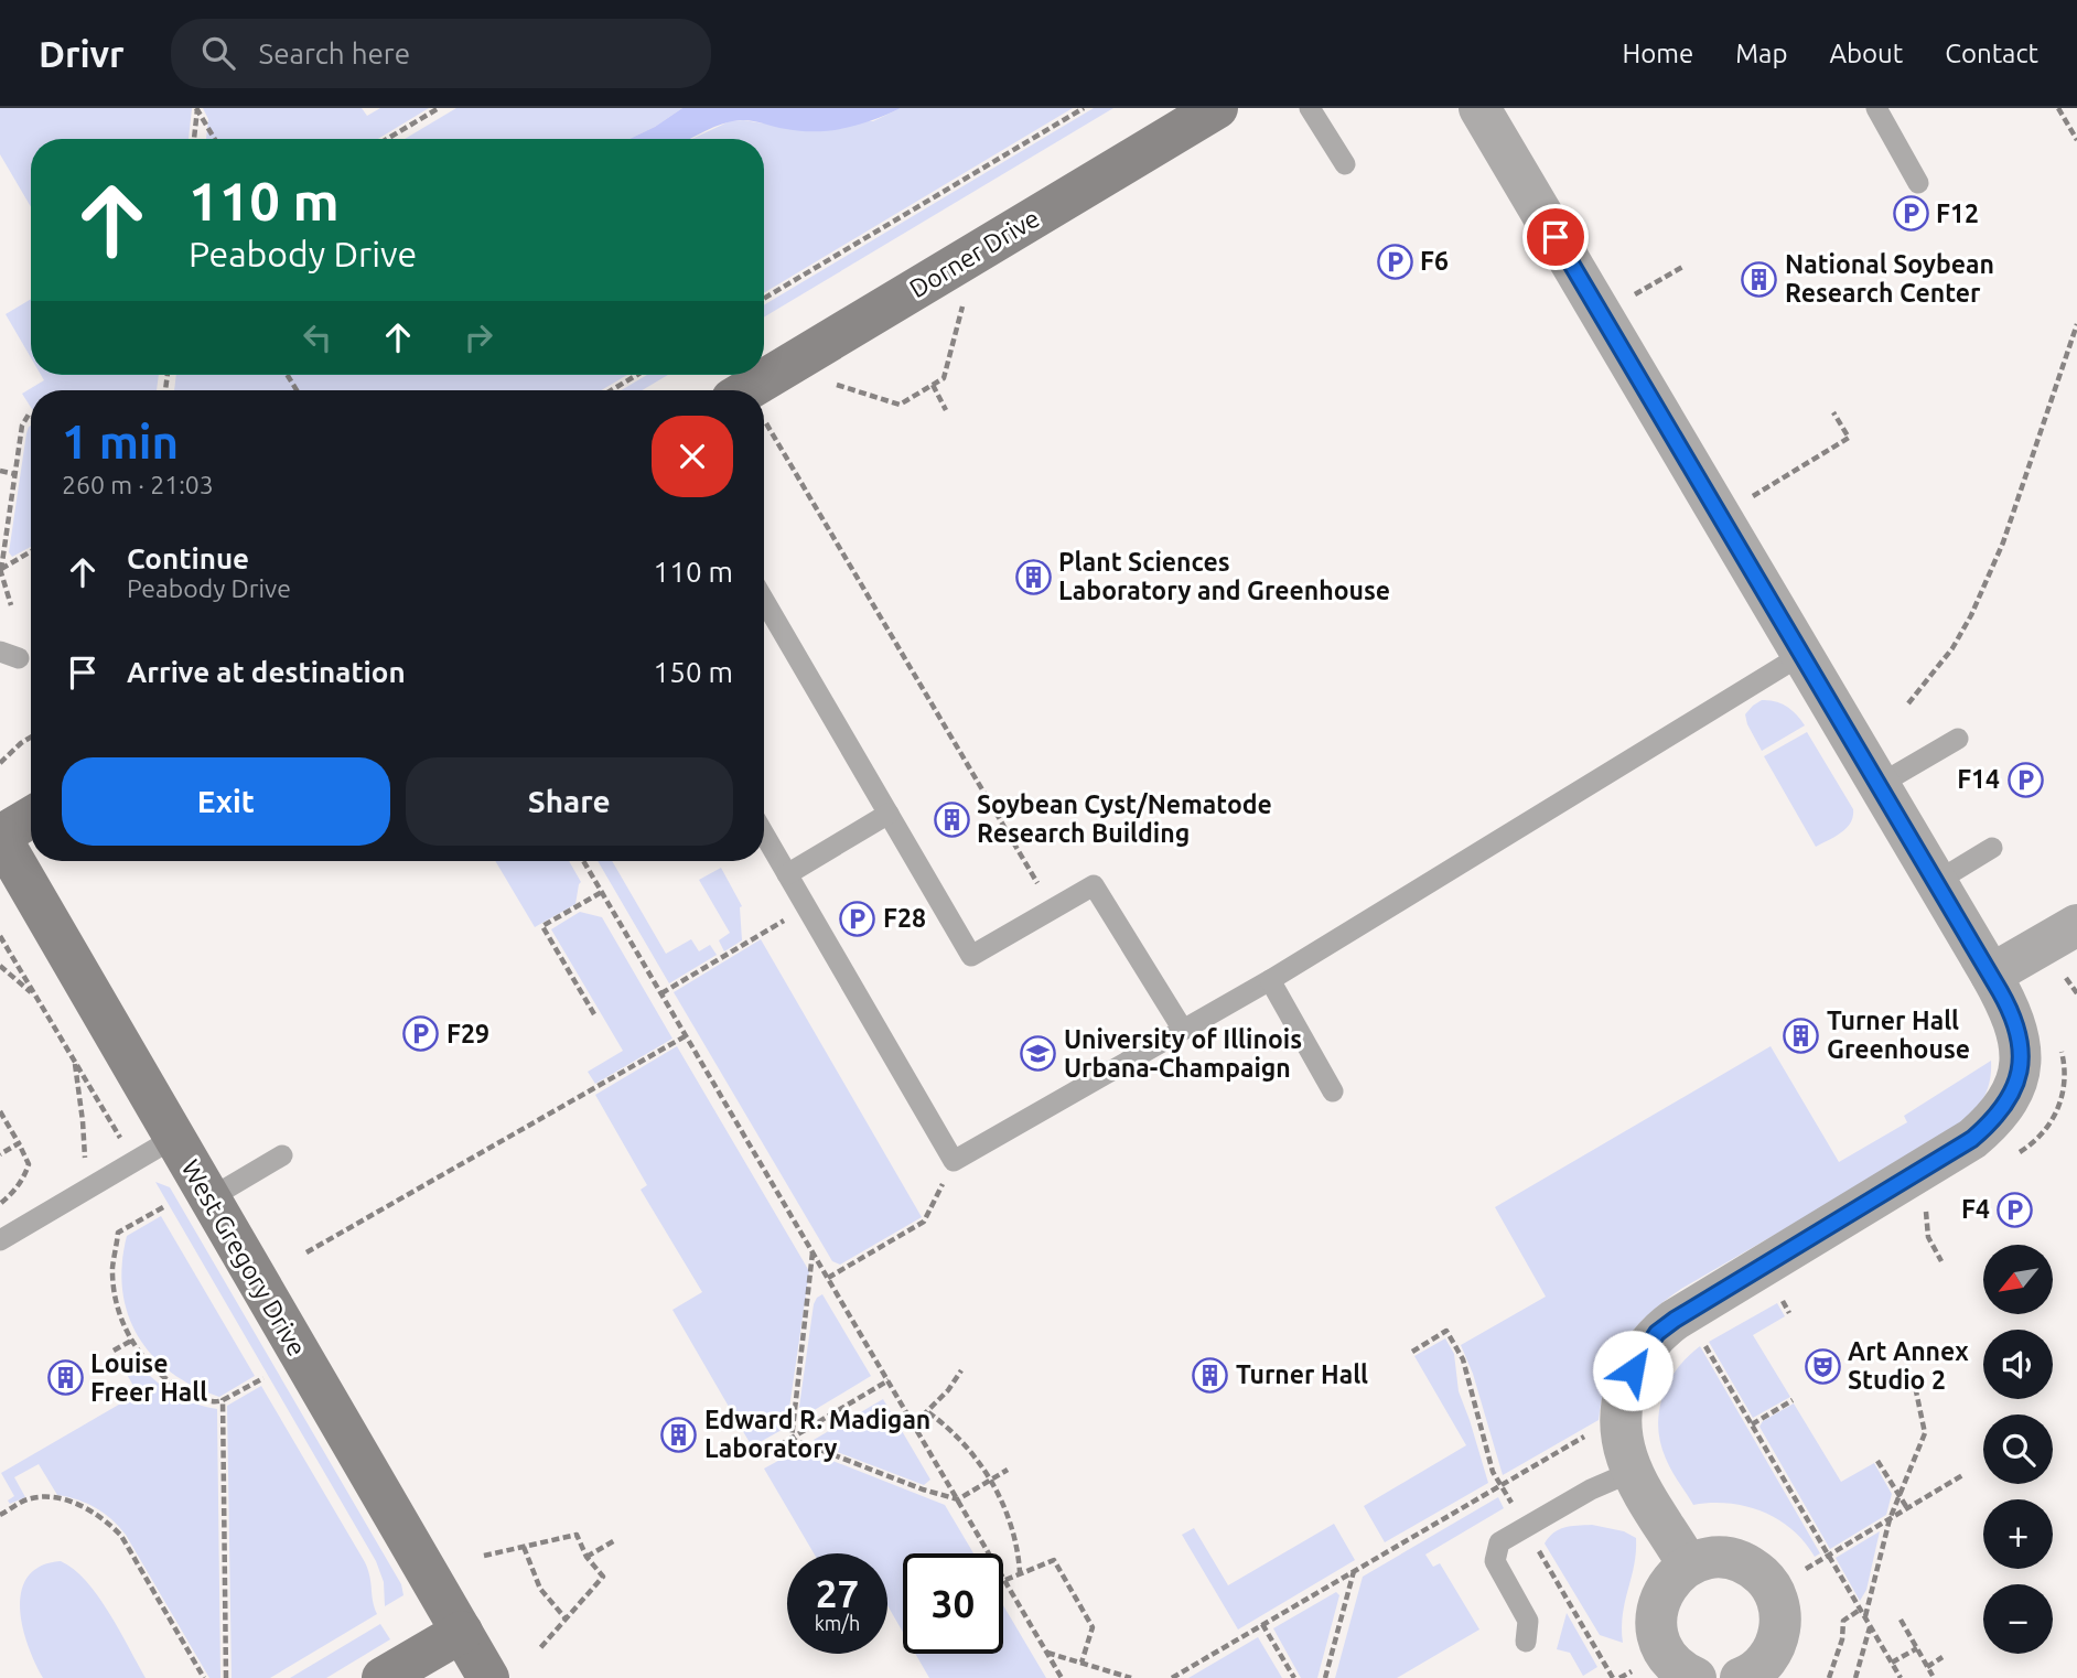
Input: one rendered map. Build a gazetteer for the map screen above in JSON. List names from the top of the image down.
{
  "streets": {
    "street": ["Dorner Drive", "West Gregory Drive"]
  },
  "places": {
    "parking": [
      "F12",
      "F6",
      "F14",
      "F28",
      "F29",
      "F4"
    ],
    "building": [
      "National Soybean Research Center",
      "Plant Sciences Laboratory and Greenhouse",
      "Soybean Cyst/Nematode Research Building",
      "Turner Hall Greenhouse",
      "Turner Hall",
      "Louise Freer Hall",
      "Edward R. Madigan Laboratory"
    ],
    "school or university": ["University of Illinois Urbana-Champaign"],
    "theatre": ["Art Annex Studio 2"]
  },
  "north": "bottom left",
  "page": {
    "header": "Drivr",
    "search": "Search here",
    "nav": [
      "Home",
      "Map",
      "About",
      "Contact"
    ],
    "turn": ["110 m", "Peabody Drive"],
    "heading": ["1 min", "260 m · 21:03"],
    "list": [
      {
        "name": "Continue",
        "note": "Peabody Drive",
        "value": "110 m"
      },
      {
        "name": "Arrive at destination",
        "value": "150 m"
      }
    ],
    "buttons": ["Exit", "Share"],
    "map_buttons": ["+", "−"],
    "speed": "27 km/h",
    "limit": "30"
  }
}
